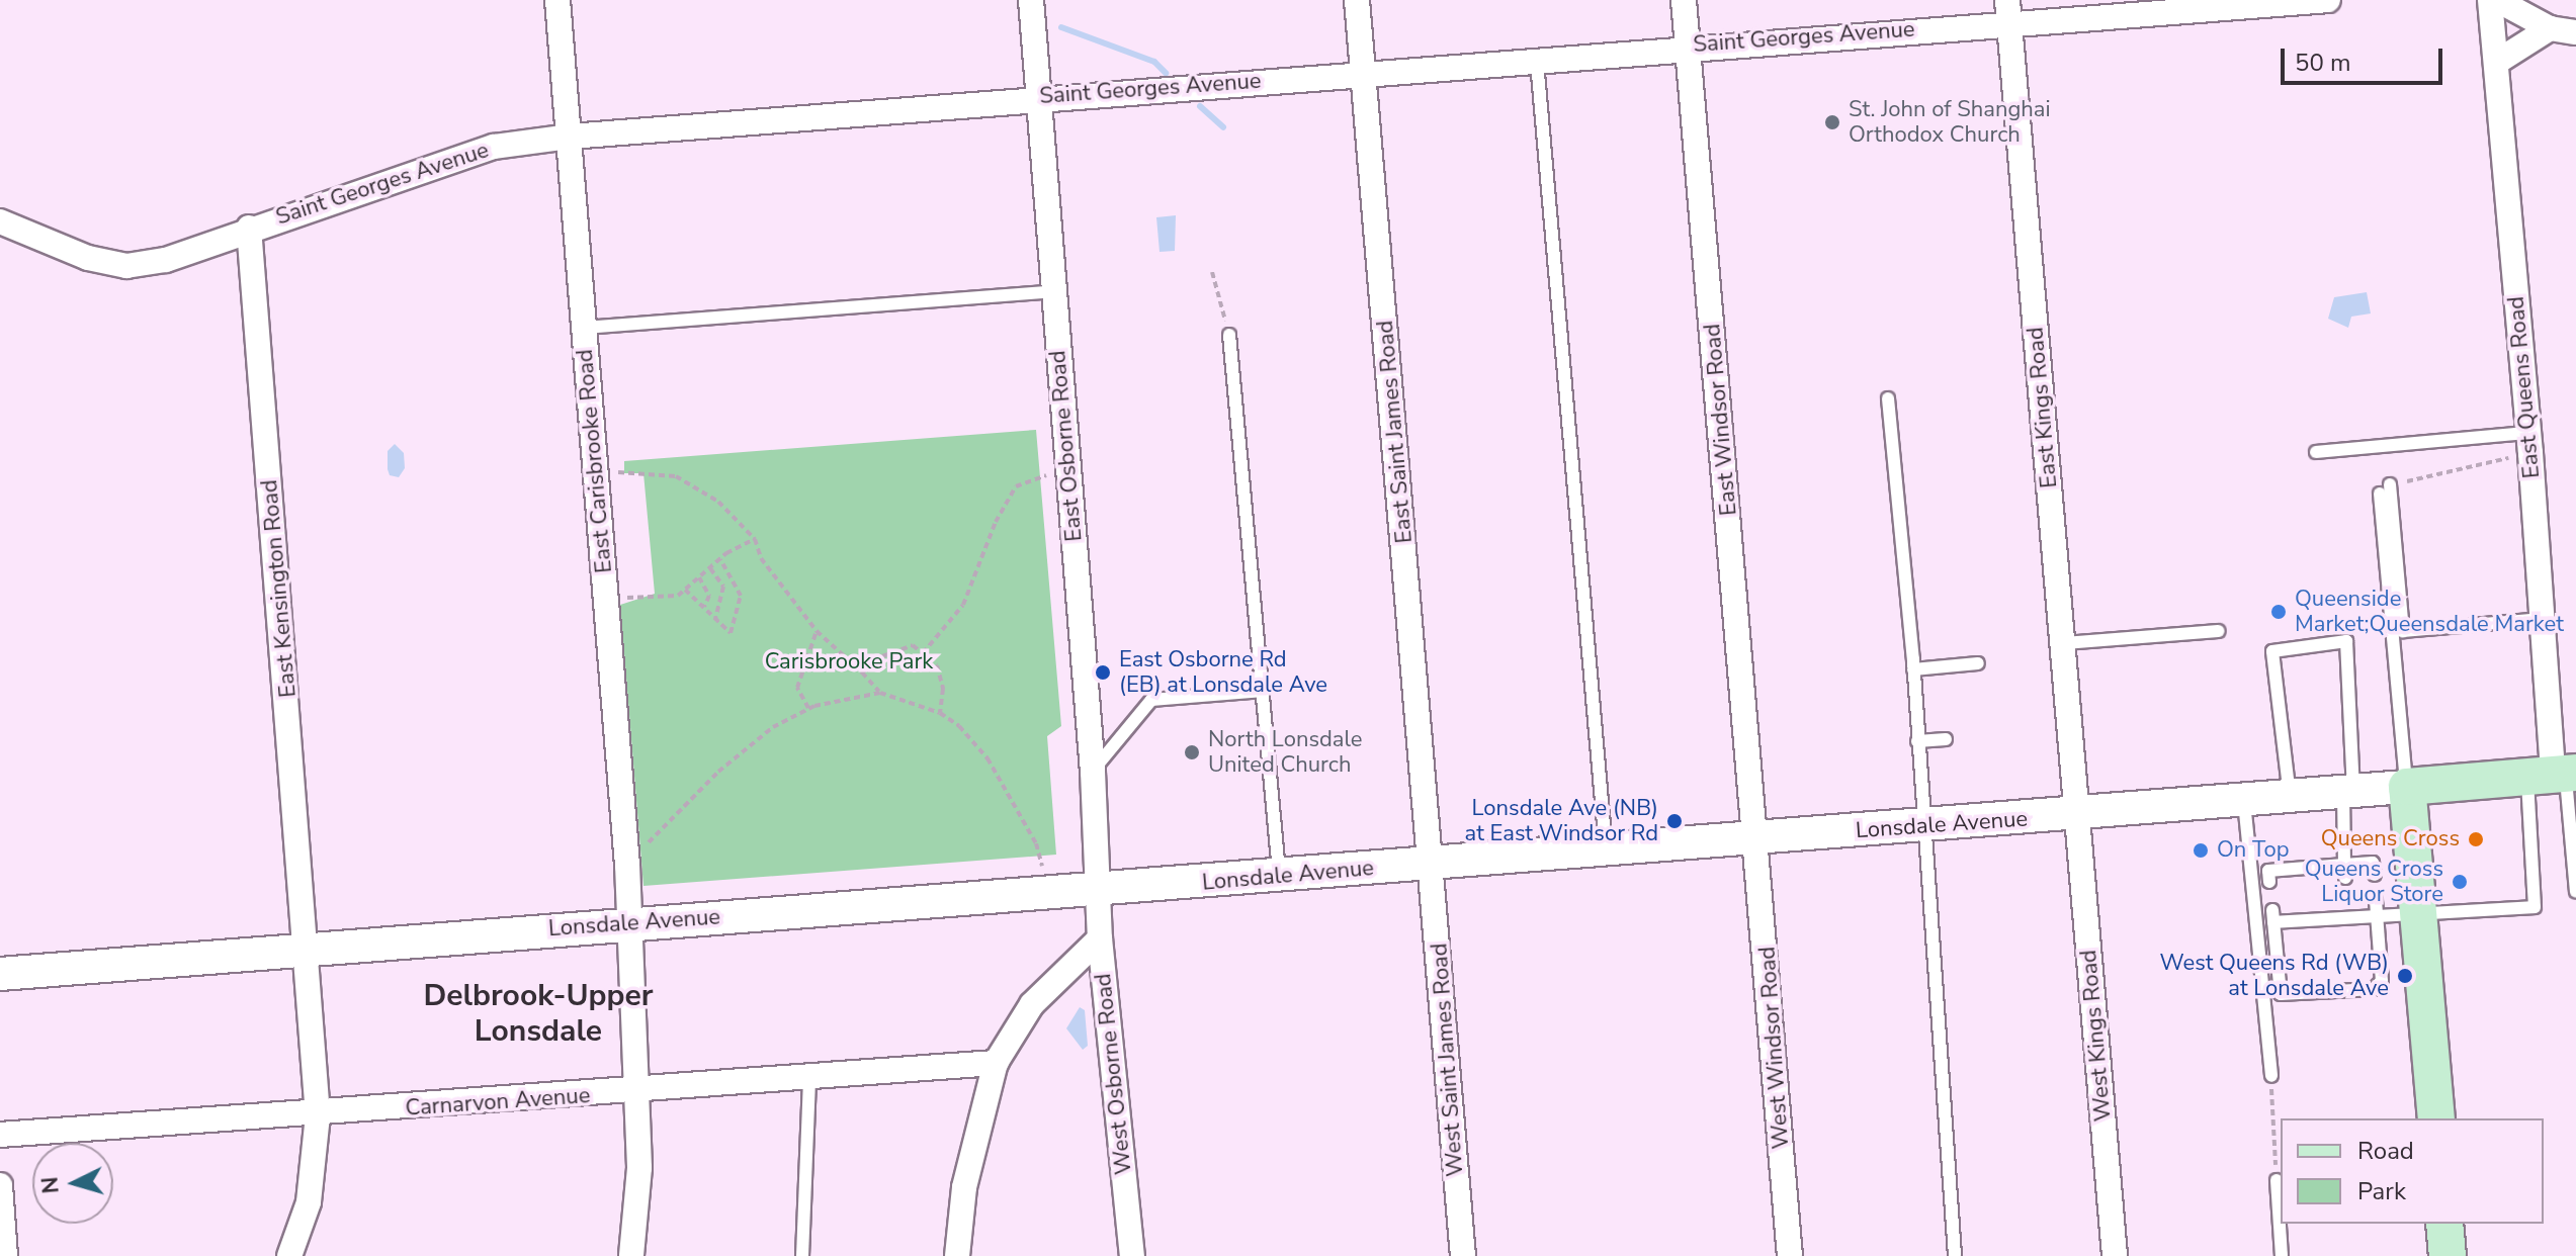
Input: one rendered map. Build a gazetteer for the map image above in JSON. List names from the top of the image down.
{
  "streets": {
    "main road": ["Lonsdale Avenue"],
    "street": [
      "Saint Georges Avenue",
      "East Queens Road",
      "East Kings Road",
      "East Windsor Road",
      "East Saint James Road",
      "East Osborne Road",
      "East Carisbrooke Road",
      "East Kensington Road",
      "West Kings Road",
      "West Windsor Road",
      "West Saint James Road",
      "West Osborne Road",
      "Carnarvon Avenue"
    ]
  },
  "crossings": [
    ["Saint Georges Avenue", "East Kings Road"],
    ["Saint Georges Avenue", "East Windsor Road"],
    ["Saint Georges Avenue", "East Saint James Road"],
    ["Saint Georges Avenue", "East Osborne Road"],
    ["Saint Georges Avenue", "East Carisbrooke Road"],
    ["Saint Georges Avenue", "East Kensington Road"],
    ["East Queens Road", "Lonsdale Avenue"],
    ["East Kings Road", "Lonsdale Avenue"],
    ["East Kings Road", "West Kings Road"],
    ["East Windsor Road", "Lonsdale Avenue"],
    ["East Windsor Road", "West Windsor Road"],
    ["East Saint James Road", "Lonsdale Avenue"],
    ["East Saint James Road", "West Saint James Road"],
    ["East Osborne Road", "Lonsdale Avenue"],
    ["East Osborne Road", "West Osborne Road"],
    ["East Carisbrooke Road", "Lonsdale Avenue"],
    ["East Carisbrooke Road", "Carnarvon Avenue"],
    ["East Kensington Road", "Lonsdale Avenue"],
    ["East Kensington Road", "Carnarvon Avenue"],
    ["Lonsdale Avenue", "West Kings Road"],
    ["Lonsdale Avenue", "West Windsor Road"],
    ["Lonsdale Avenue", "West Saint James Road"],
    ["Lonsdale Avenue", "West Osborne Road"]
  ],
  "districts": ["Delbrook-Upper Lonsdale"],
  "parks": ["Carisbrooke Park"],
  "places": [
    "St. John of Shanghai Orthodox Church",
    "Queenside Market;Queensdale Market",
    "East Osborne Rd (EB) at Lonsdale Ave",
    "North Lonsdale United Church",
    "Lonsdale Ave (NB) at East Windsor Rd",
    "Queens Cross",
    "On Top",
    "Queens Cross Liquor Store",
    "West Queens Rd (WB) at Lonsdale Ave"
  ],
  "legend": ["Road", "Park"],
  "scale_bar": "50 m",
  "north": "left"
}
